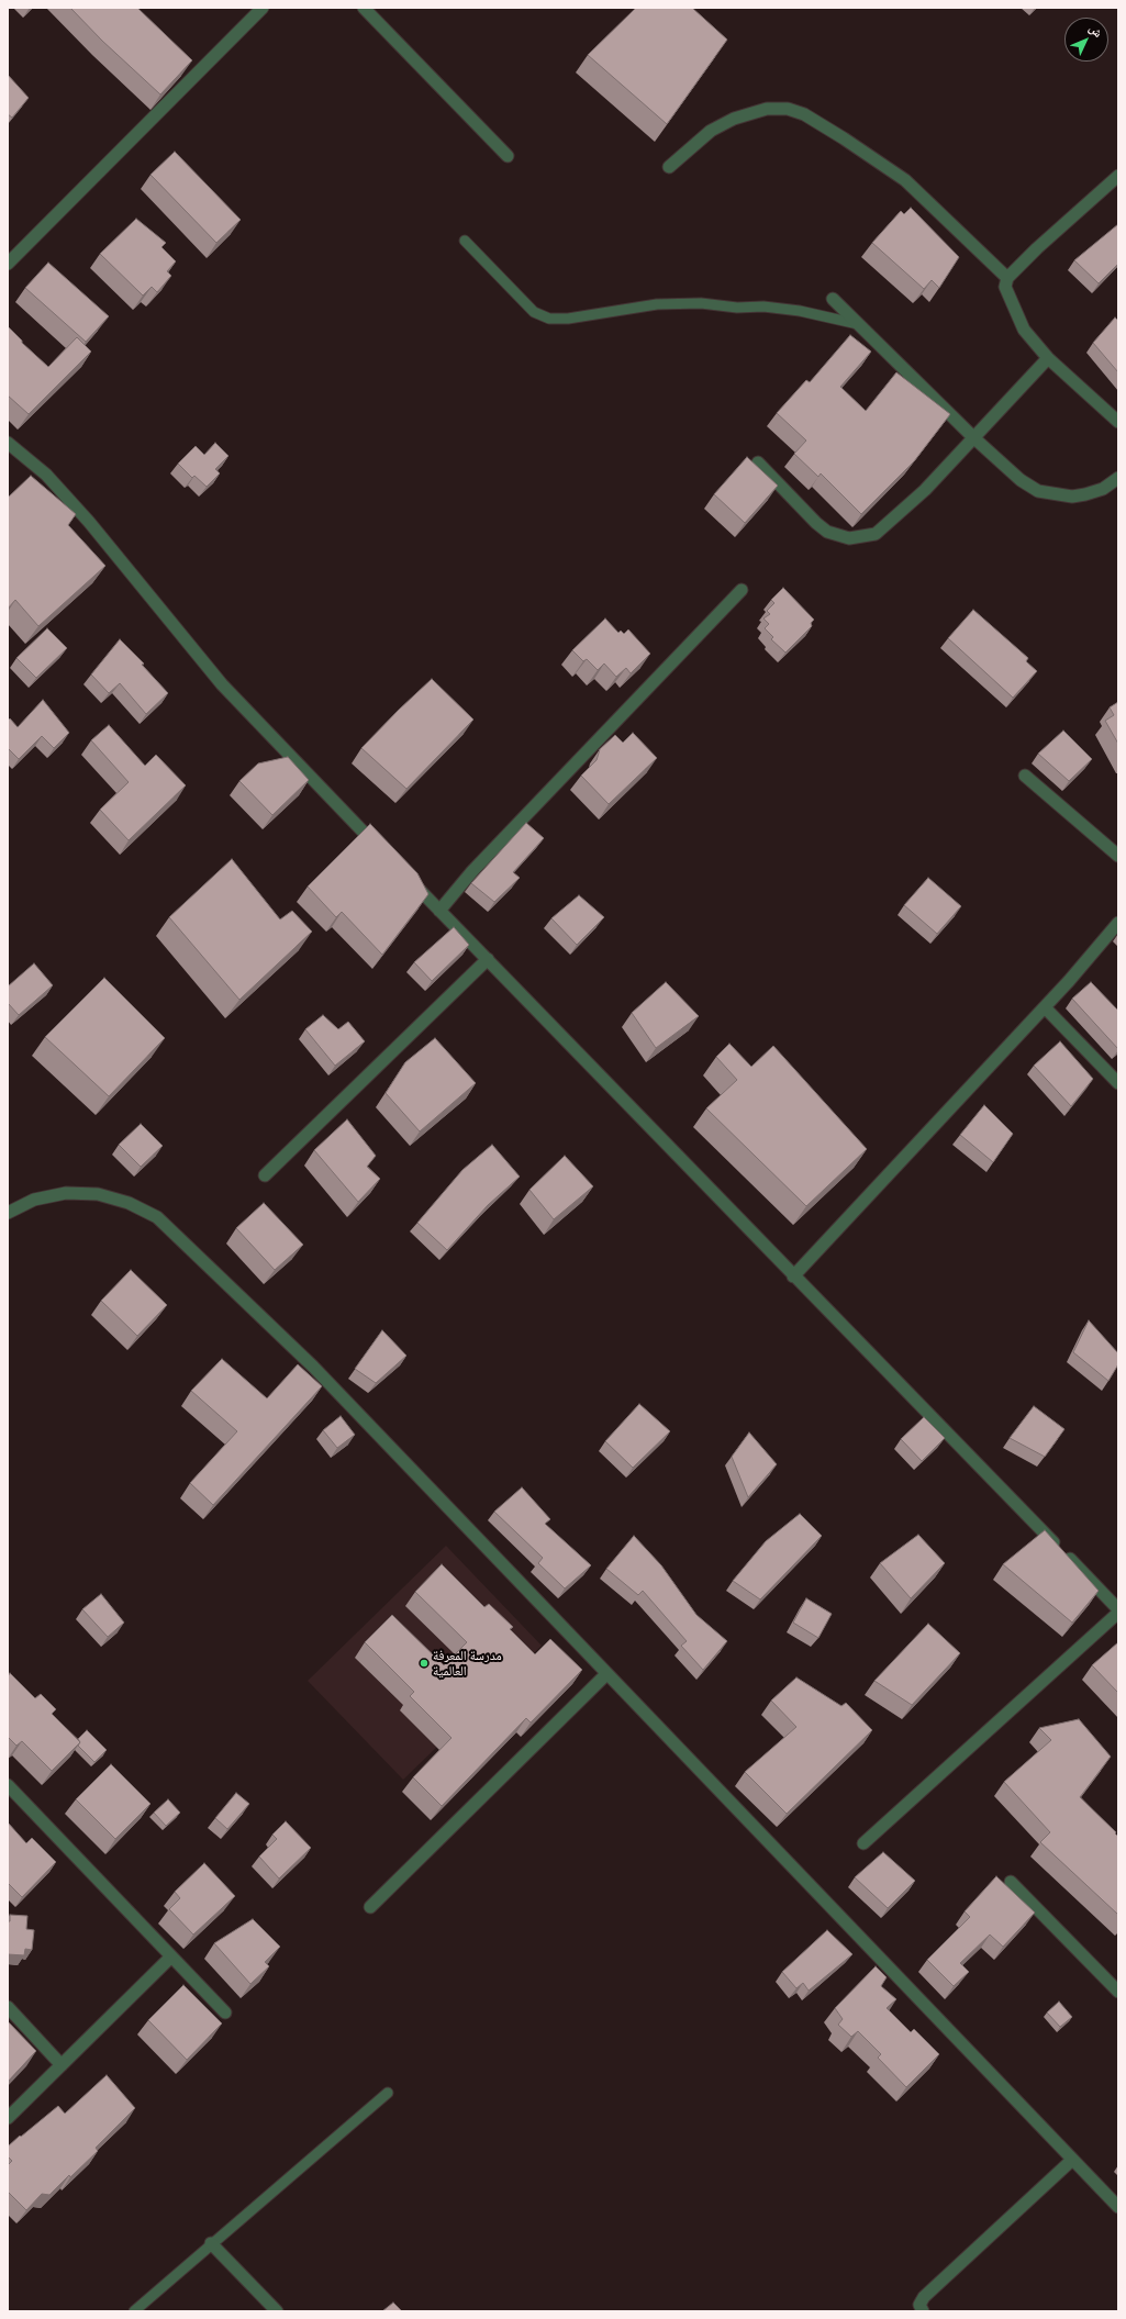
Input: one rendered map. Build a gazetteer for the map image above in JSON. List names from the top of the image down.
{
  "places": ["مدرسة المعرفة العالمية"],
  "north": "top right"
}
